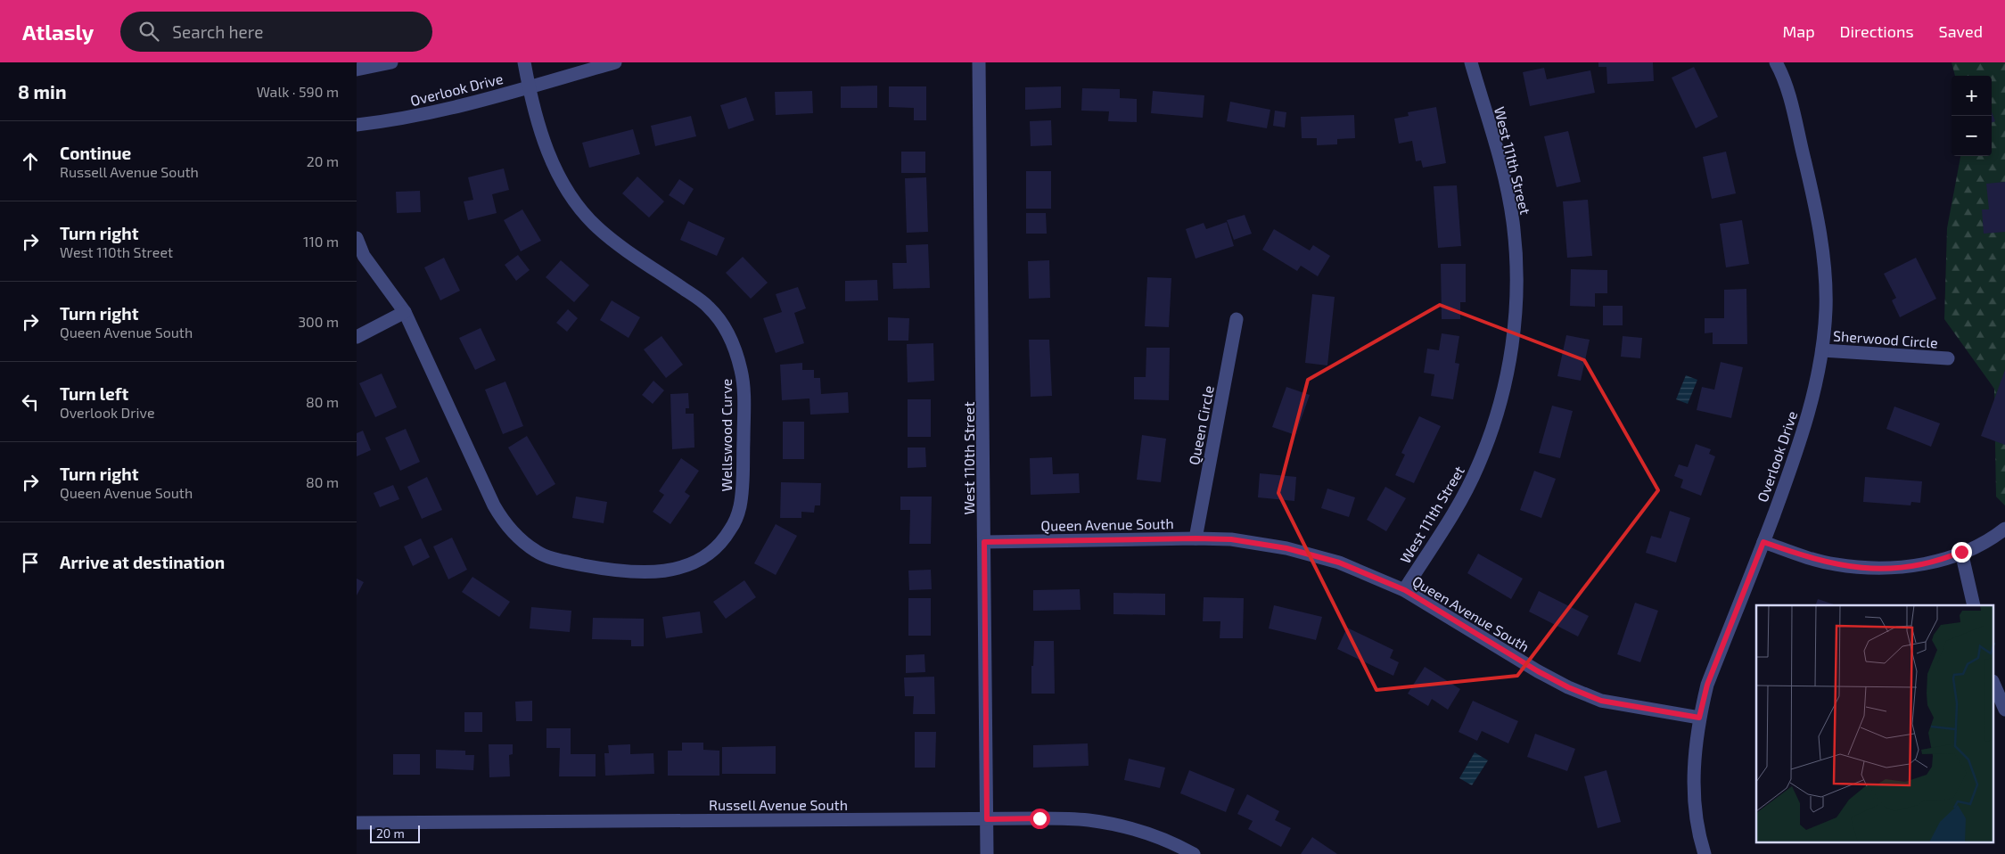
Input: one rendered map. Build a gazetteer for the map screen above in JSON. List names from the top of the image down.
{
  "streets": {
    "street": [
      "Overlook Drive",
      "West 111th Street",
      "Sherwood Circle",
      "Queen Circle",
      "Wellswood Curve",
      "West 110th Street",
      "Queen Avenue South",
      "Russell Avenue South"
    ]
  },
  "crossings": [
    ["Overlook Drive", "Sherwood Circle"],
    ["Overlook Drive", "Wellswood Curve"],
    ["Overlook Drive", "Queen Avenue South"],
    ["West 111th Street", "Queen Avenue South"],
    ["Queen Circle", "Queen Avenue South"],
    ["West 110th Street", "Queen Avenue South"],
    ["West 110th Street", "Russell Avenue South"]
  ],
  "scale_bar": "20 m",
  "page": {
    "header": "Atlasly",
    "search": "Search here",
    "nav": ["Map", "Directions", "Saved"],
    "heading": ["8 min", "Walk · 590 m"],
    "map_buttons": ["+", "−"],
    "list": [
      ["Continue", "Russell Avenue South", "20 m"],
      ["Turn right", "West 110th Street", "110 m"],
      ["Turn right", "Queen Avenue South", "300 m"],
      ["Turn left", "Overlook Drive", "80 m"],
      ["Turn right", "Queen Avenue South", "80 m"],
      "Arrive at destination"
    ],
    "scale": "20 m"
  }
}
